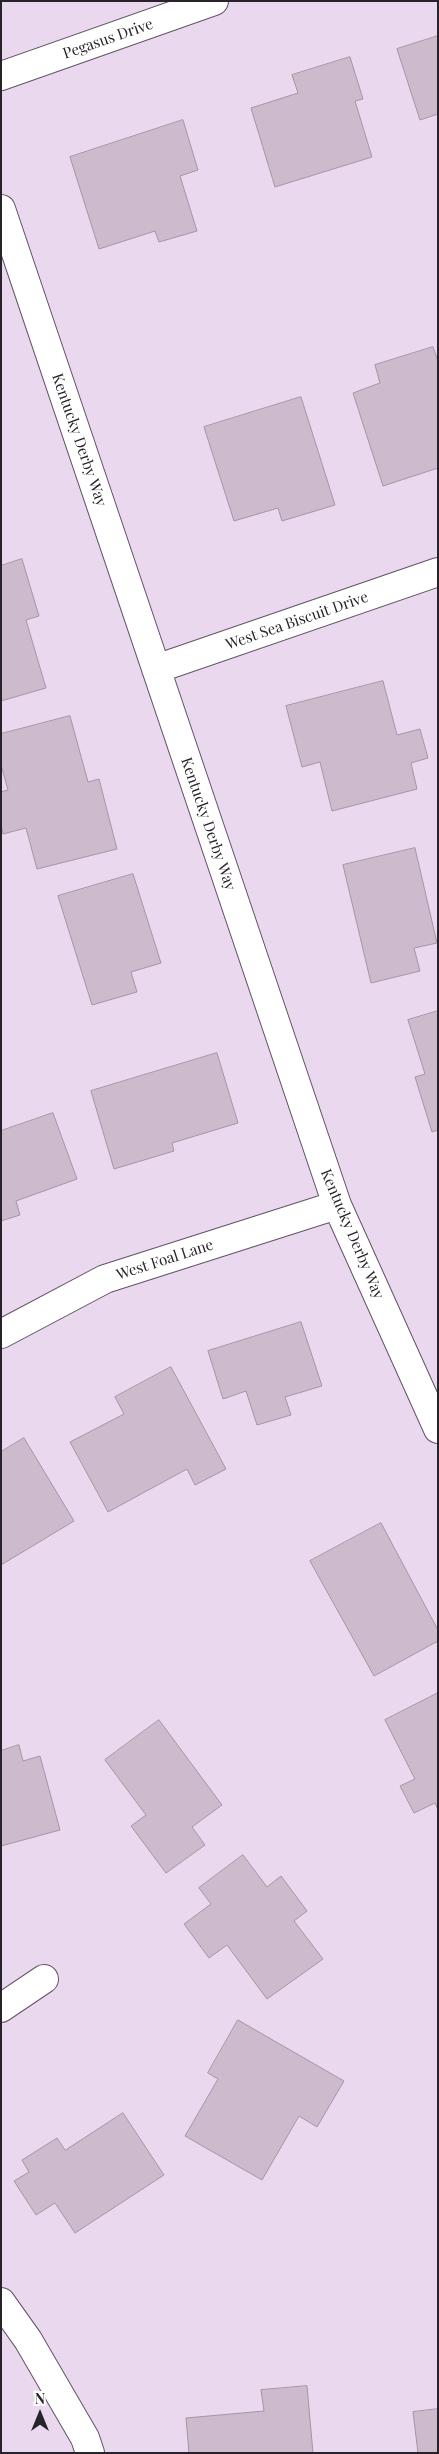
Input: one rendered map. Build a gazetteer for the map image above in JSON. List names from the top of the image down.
{
  "streets": {
    "street": [
      "Pegasus Drive",
      "Kentucky Derby Way",
      "West Sea Biscuit Drive",
      "West Foal Lane"
    ]
  },
  "crossings": [
    ["Kentucky Derby Way", "West Sea Biscuit Drive"],
    ["Kentucky Derby Way", "West Foal Lane"]
  ],
  "north": "top"
}
